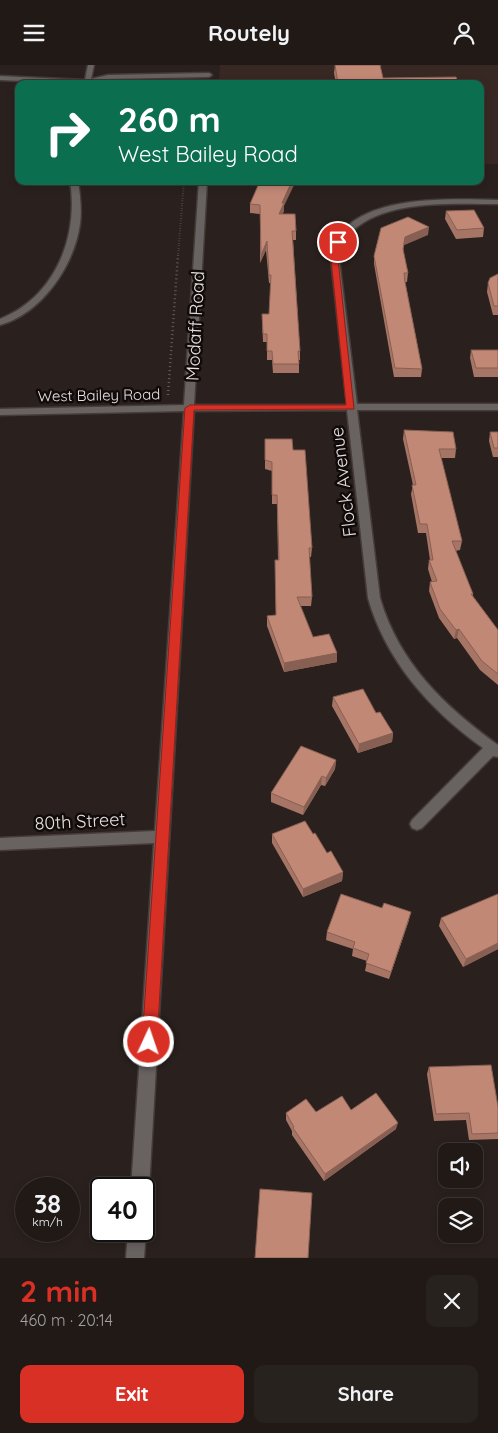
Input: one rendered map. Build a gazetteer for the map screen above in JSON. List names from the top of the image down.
{
  "streets": {
    "street": [
      "Modaff Road",
      "West Bailey Road",
      "Flock Avenue",
      "80th Street"
    ]
  },
  "crossings": [
    ["Modaff Road", "West Bailey Road"],
    ["Modaff Road", "80th Street"],
    ["West Bailey Road", "Flock Avenue"]
  ],
  "page": {
    "header": "Routely",
    "turn": ["260 m", "West Bailey Road"],
    "speed": "38 km/h",
    "limit": "40",
    "heading": ["2 min", "460 m · 20:14"],
    "buttons": ["Exit", "Share"]
  }
}
